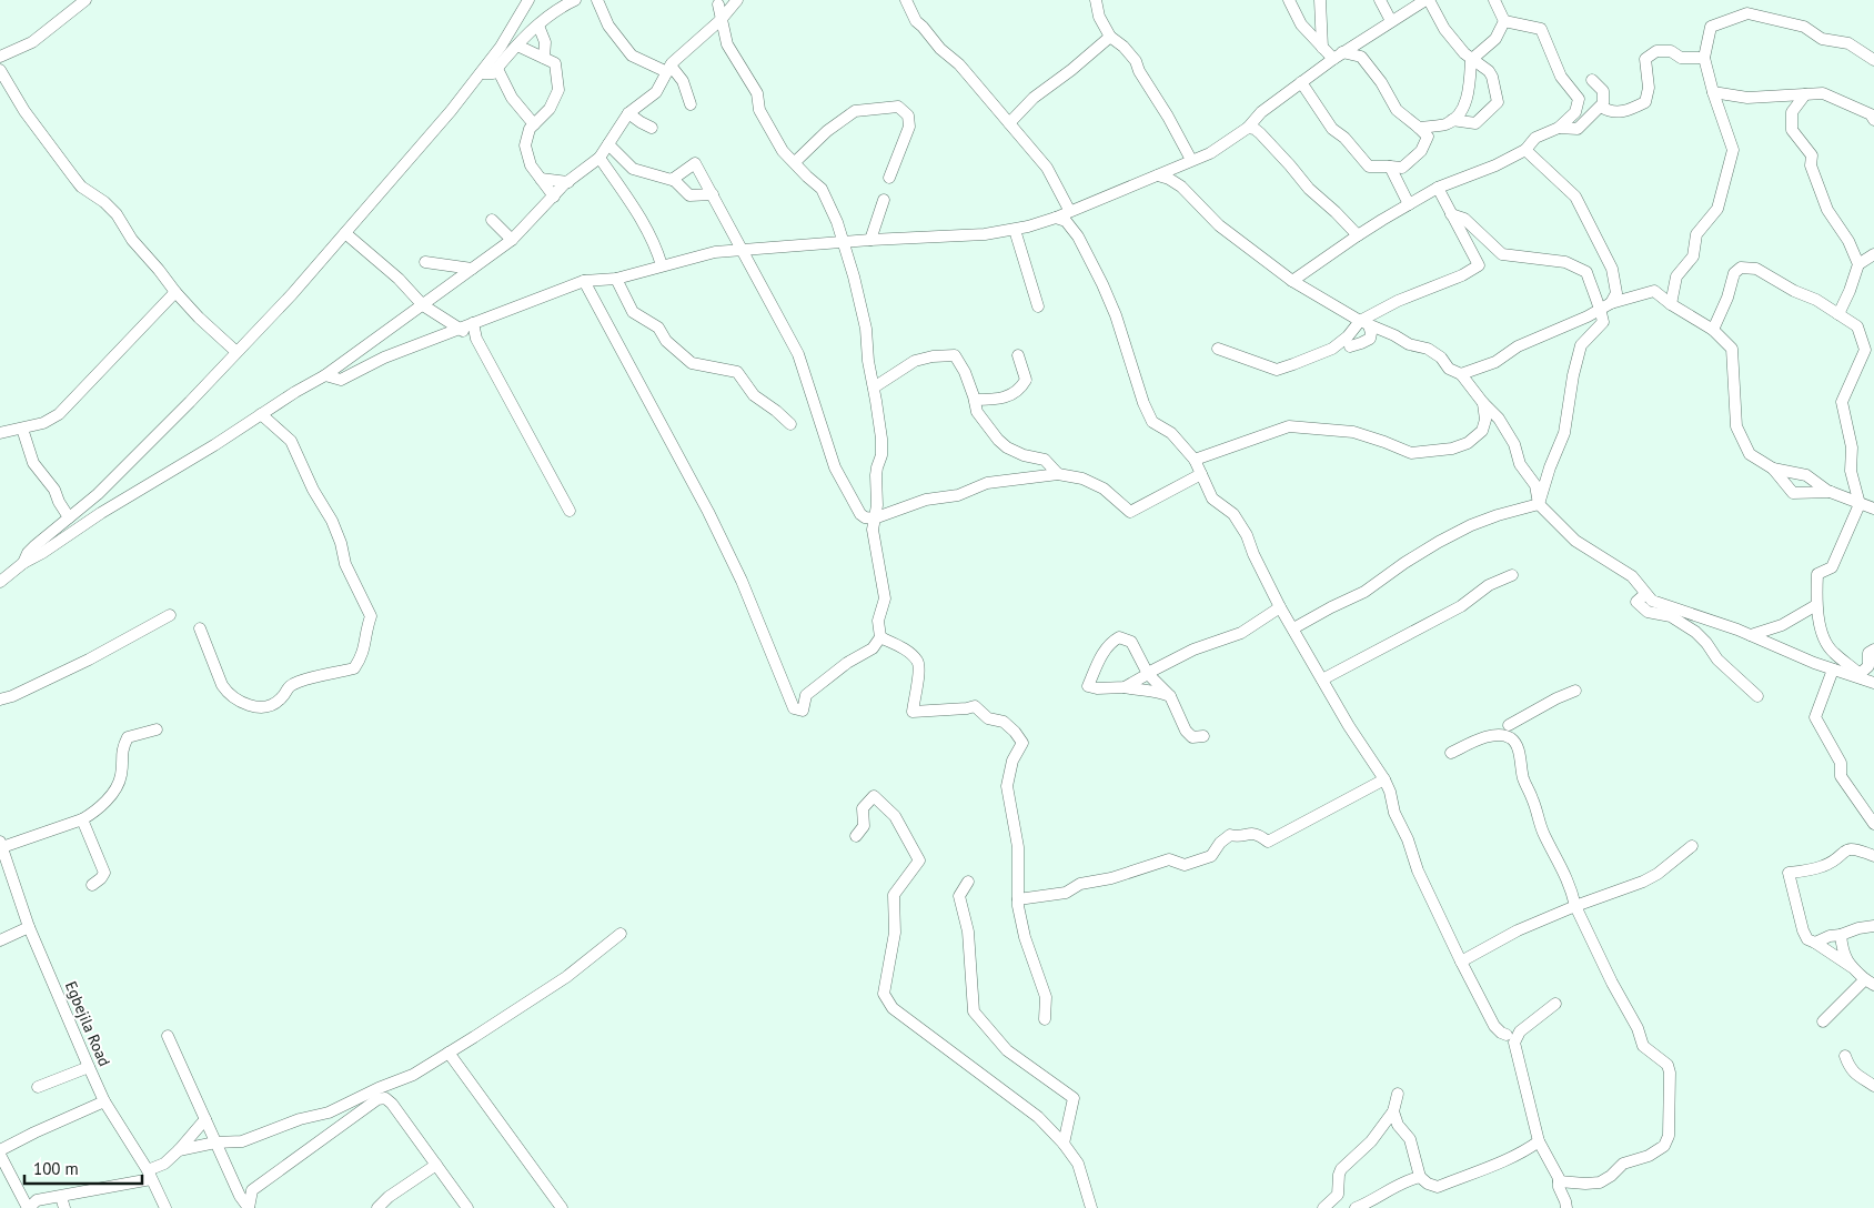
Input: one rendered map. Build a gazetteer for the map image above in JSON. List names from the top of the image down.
{
  "streets": {
    "street": ["Egbejila Road"]
  },
  "scale_bar": "100 m"
}
